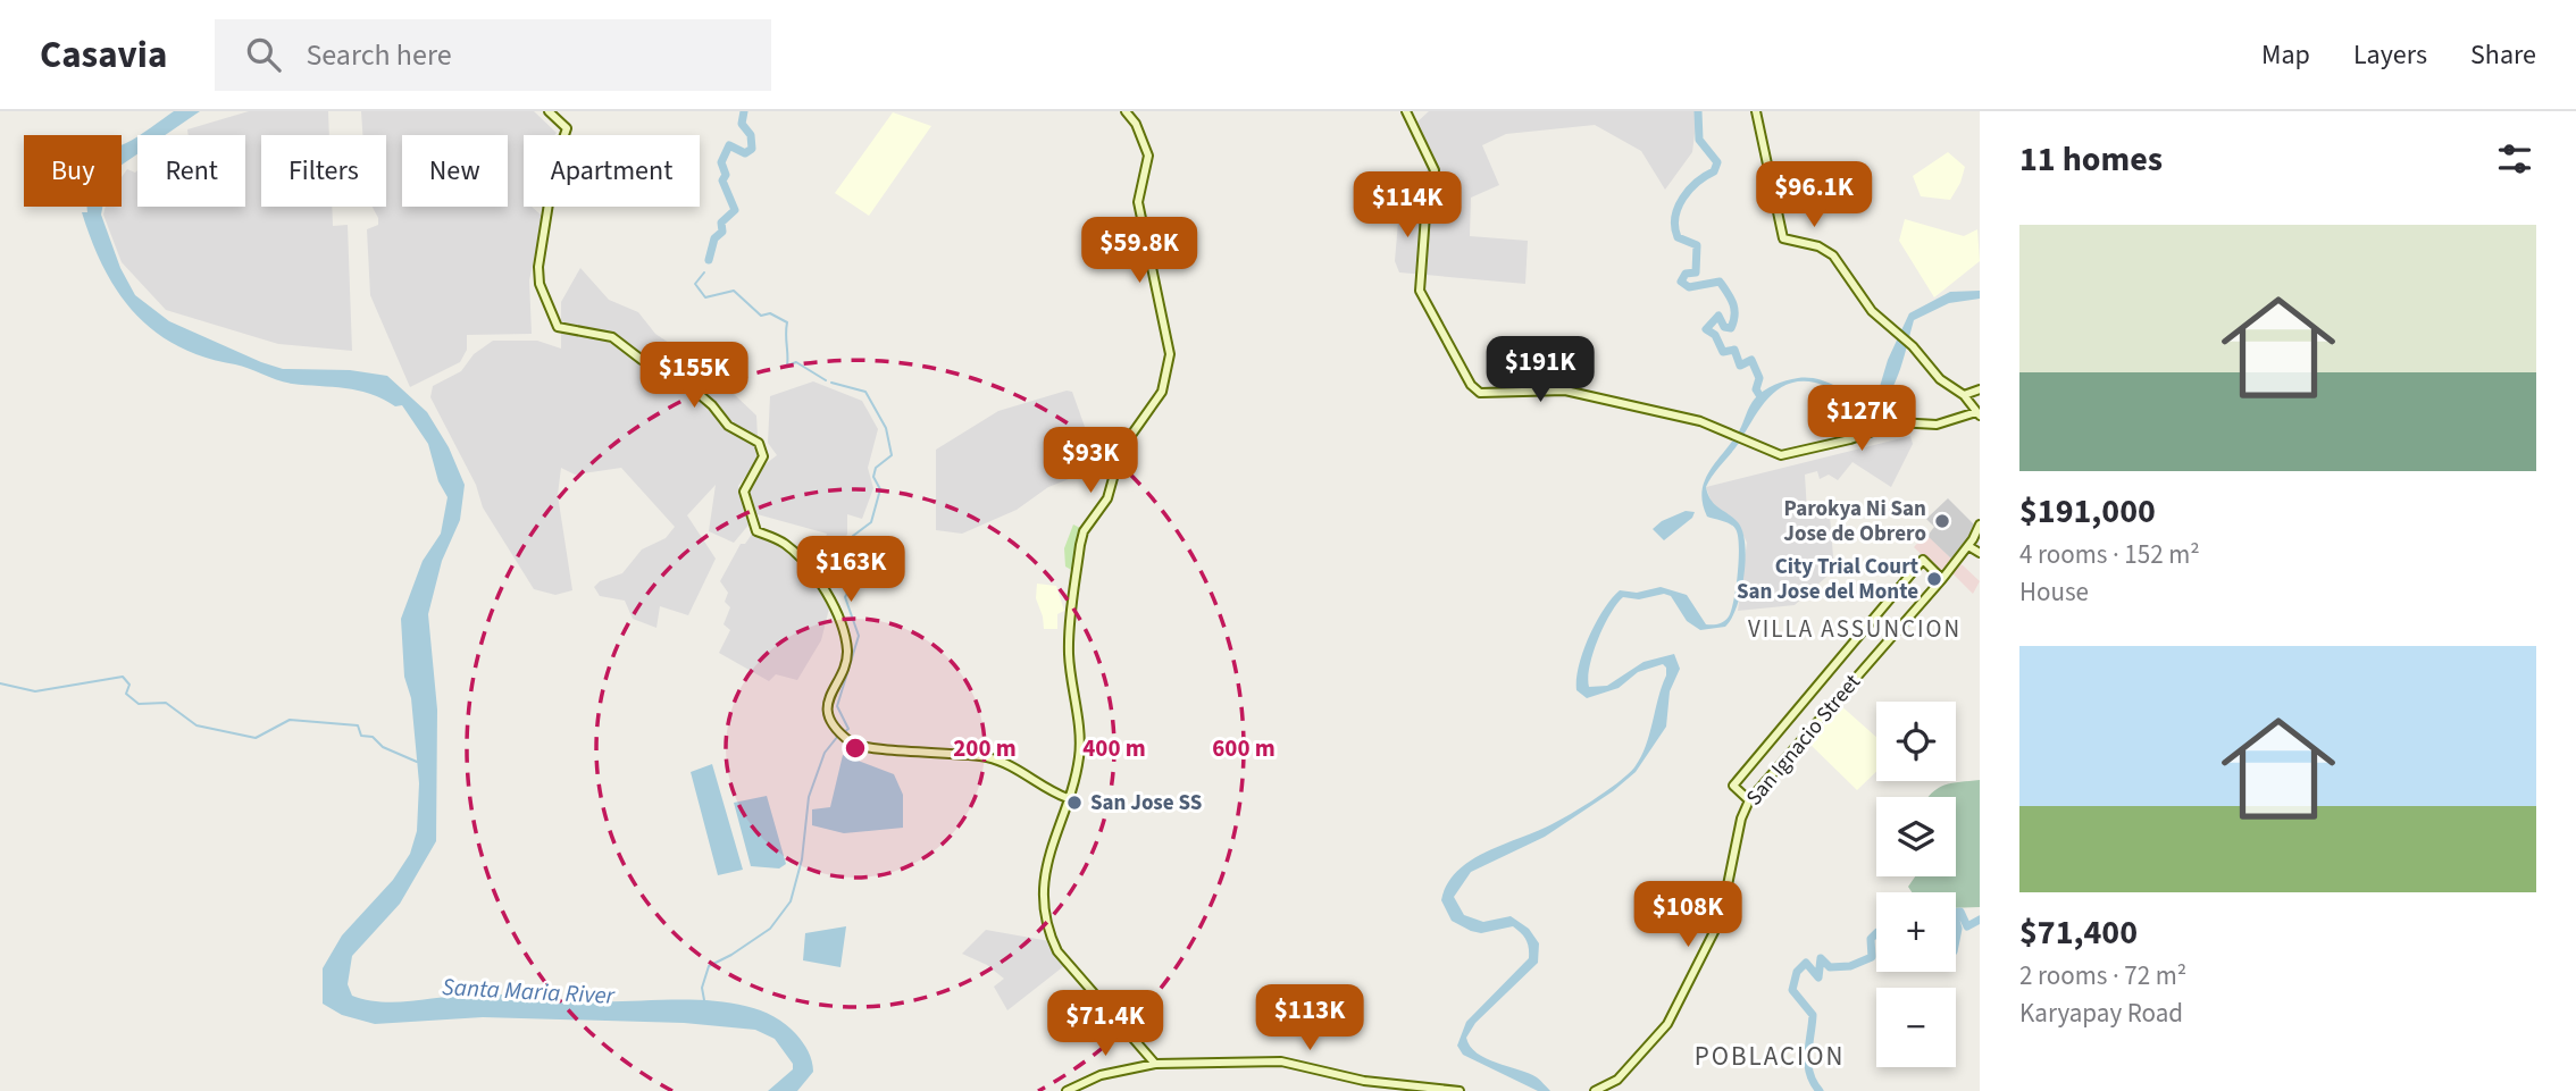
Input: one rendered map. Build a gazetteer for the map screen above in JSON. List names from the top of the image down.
{
  "streets": {
    "main road": ["San Ignacio Street"]
  },
  "districts": ["VILLA ASSUNCION", "POBLACION"],
  "water": ["Santa Maria River"],
  "places": ["Parokya Ni San Jose de Obrero", "City Trial Court San Jose del Monte", "San Jose SS"],
  "page": {
    "header": "Casavia",
    "search": "Search here",
    "nav": ["Map", "Layers", "Share"],
    "heading": "11 homes",
    "chip": [
      "Buy",
      "Rent",
      "Filters",
      "New",
      "Apartment"
    ],
    "price": [
      "$96.1K",
      "$114K",
      "$59.8K",
      "$191K",
      "$155K",
      "$127K",
      "$93K",
      "$163K",
      "$108K",
      "$113K",
      "$71.4K"
    ],
    "list": [
      {
        "name": "$191,000",
        "note": "4 rooms · 152 m² · House"
      },
      {
        "name": "$71,400",
        "note": "2 rooms · 72 m² · Karyapay Road"
      }
    ],
    "map_buttons": ["+", "−"]
  },
  "rings": ["200 m", "400 m", "600 m"]
}
